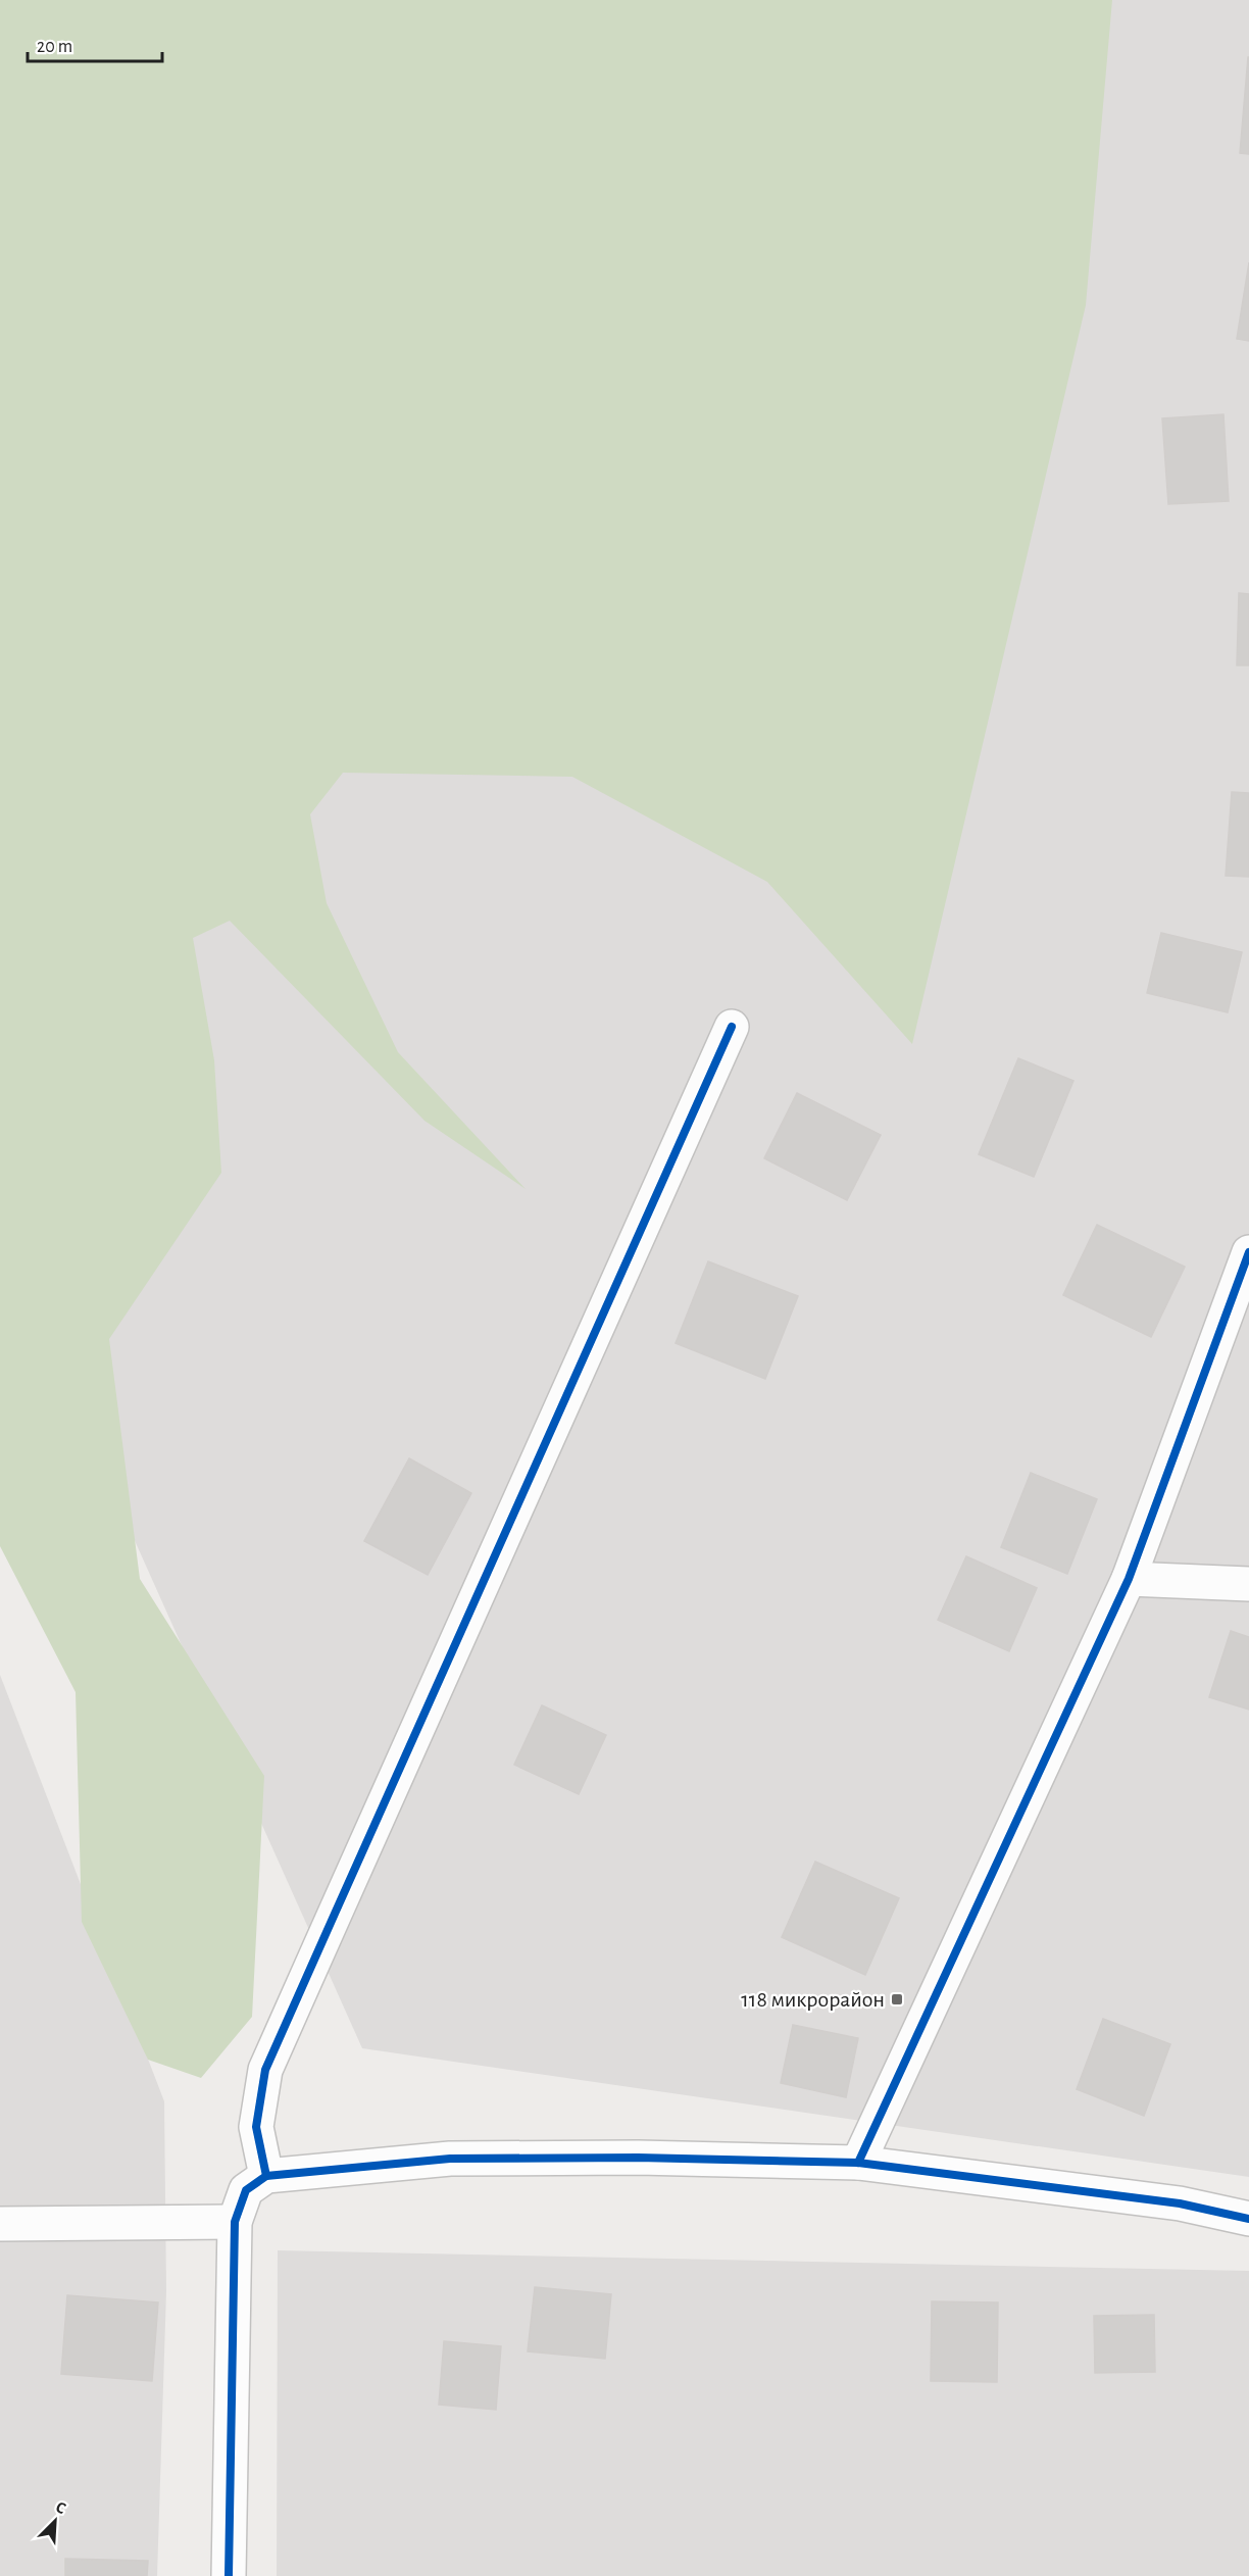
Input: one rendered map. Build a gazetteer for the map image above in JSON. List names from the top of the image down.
{
  "places": {
    "transit": ["118 микрорайон"]
  },
  "scale_bar": "20 m",
  "north": "top right"
}
